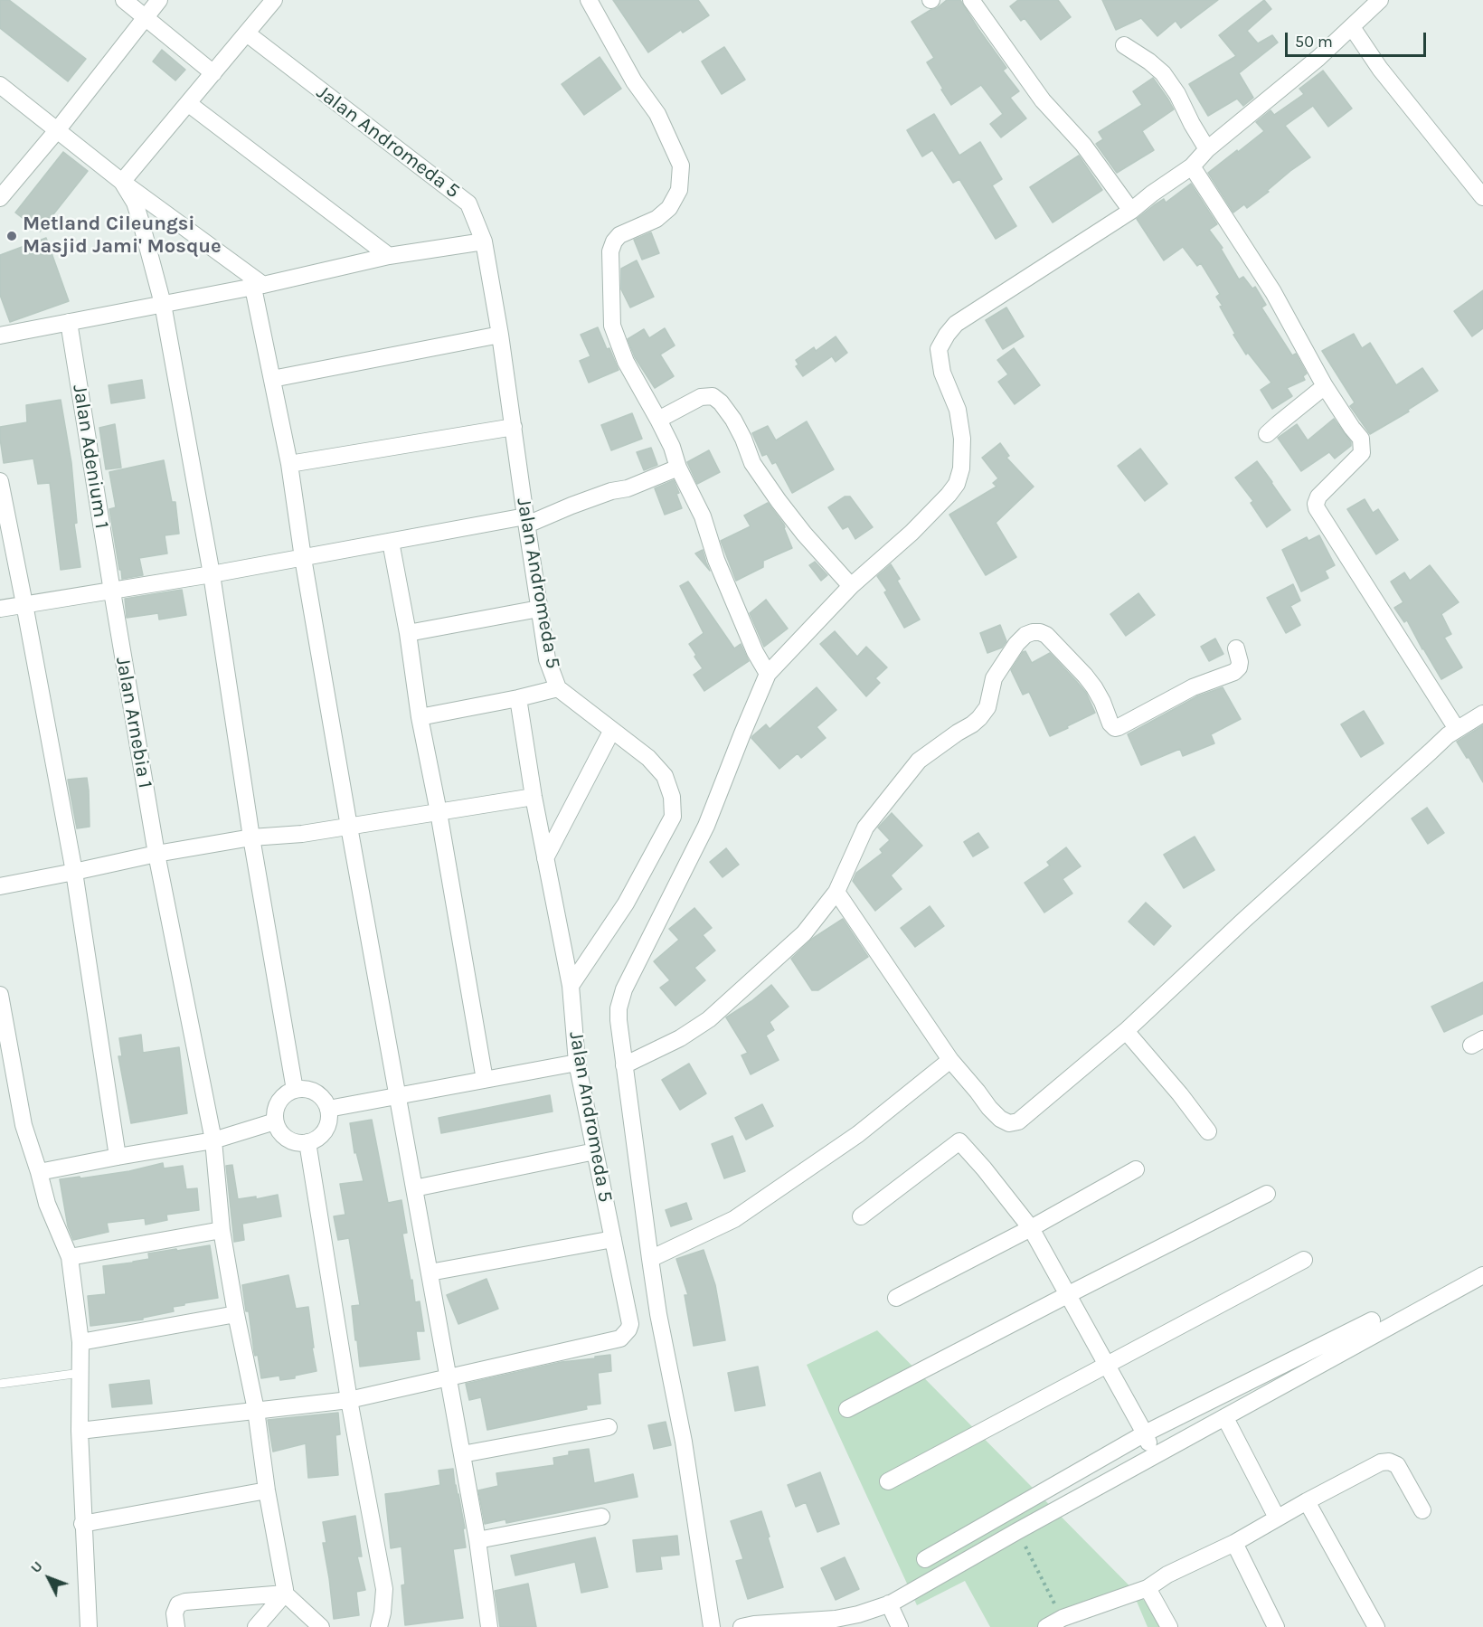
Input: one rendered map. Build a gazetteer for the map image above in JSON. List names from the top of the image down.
{
  "streets": {
    "street": ["Jalan Andromeda 5", "Jalan Adenium 1", "Jalan Arnebia 1"]
  },
  "crossings": [
    ["Jalan Adenium 1", "Jalan Arnebia 1"]
  ],
  "places": ["Metland Cileungsi Masjid Jami' Mosque"],
  "scale_bar": "50 m",
  "north": "top left"
}
